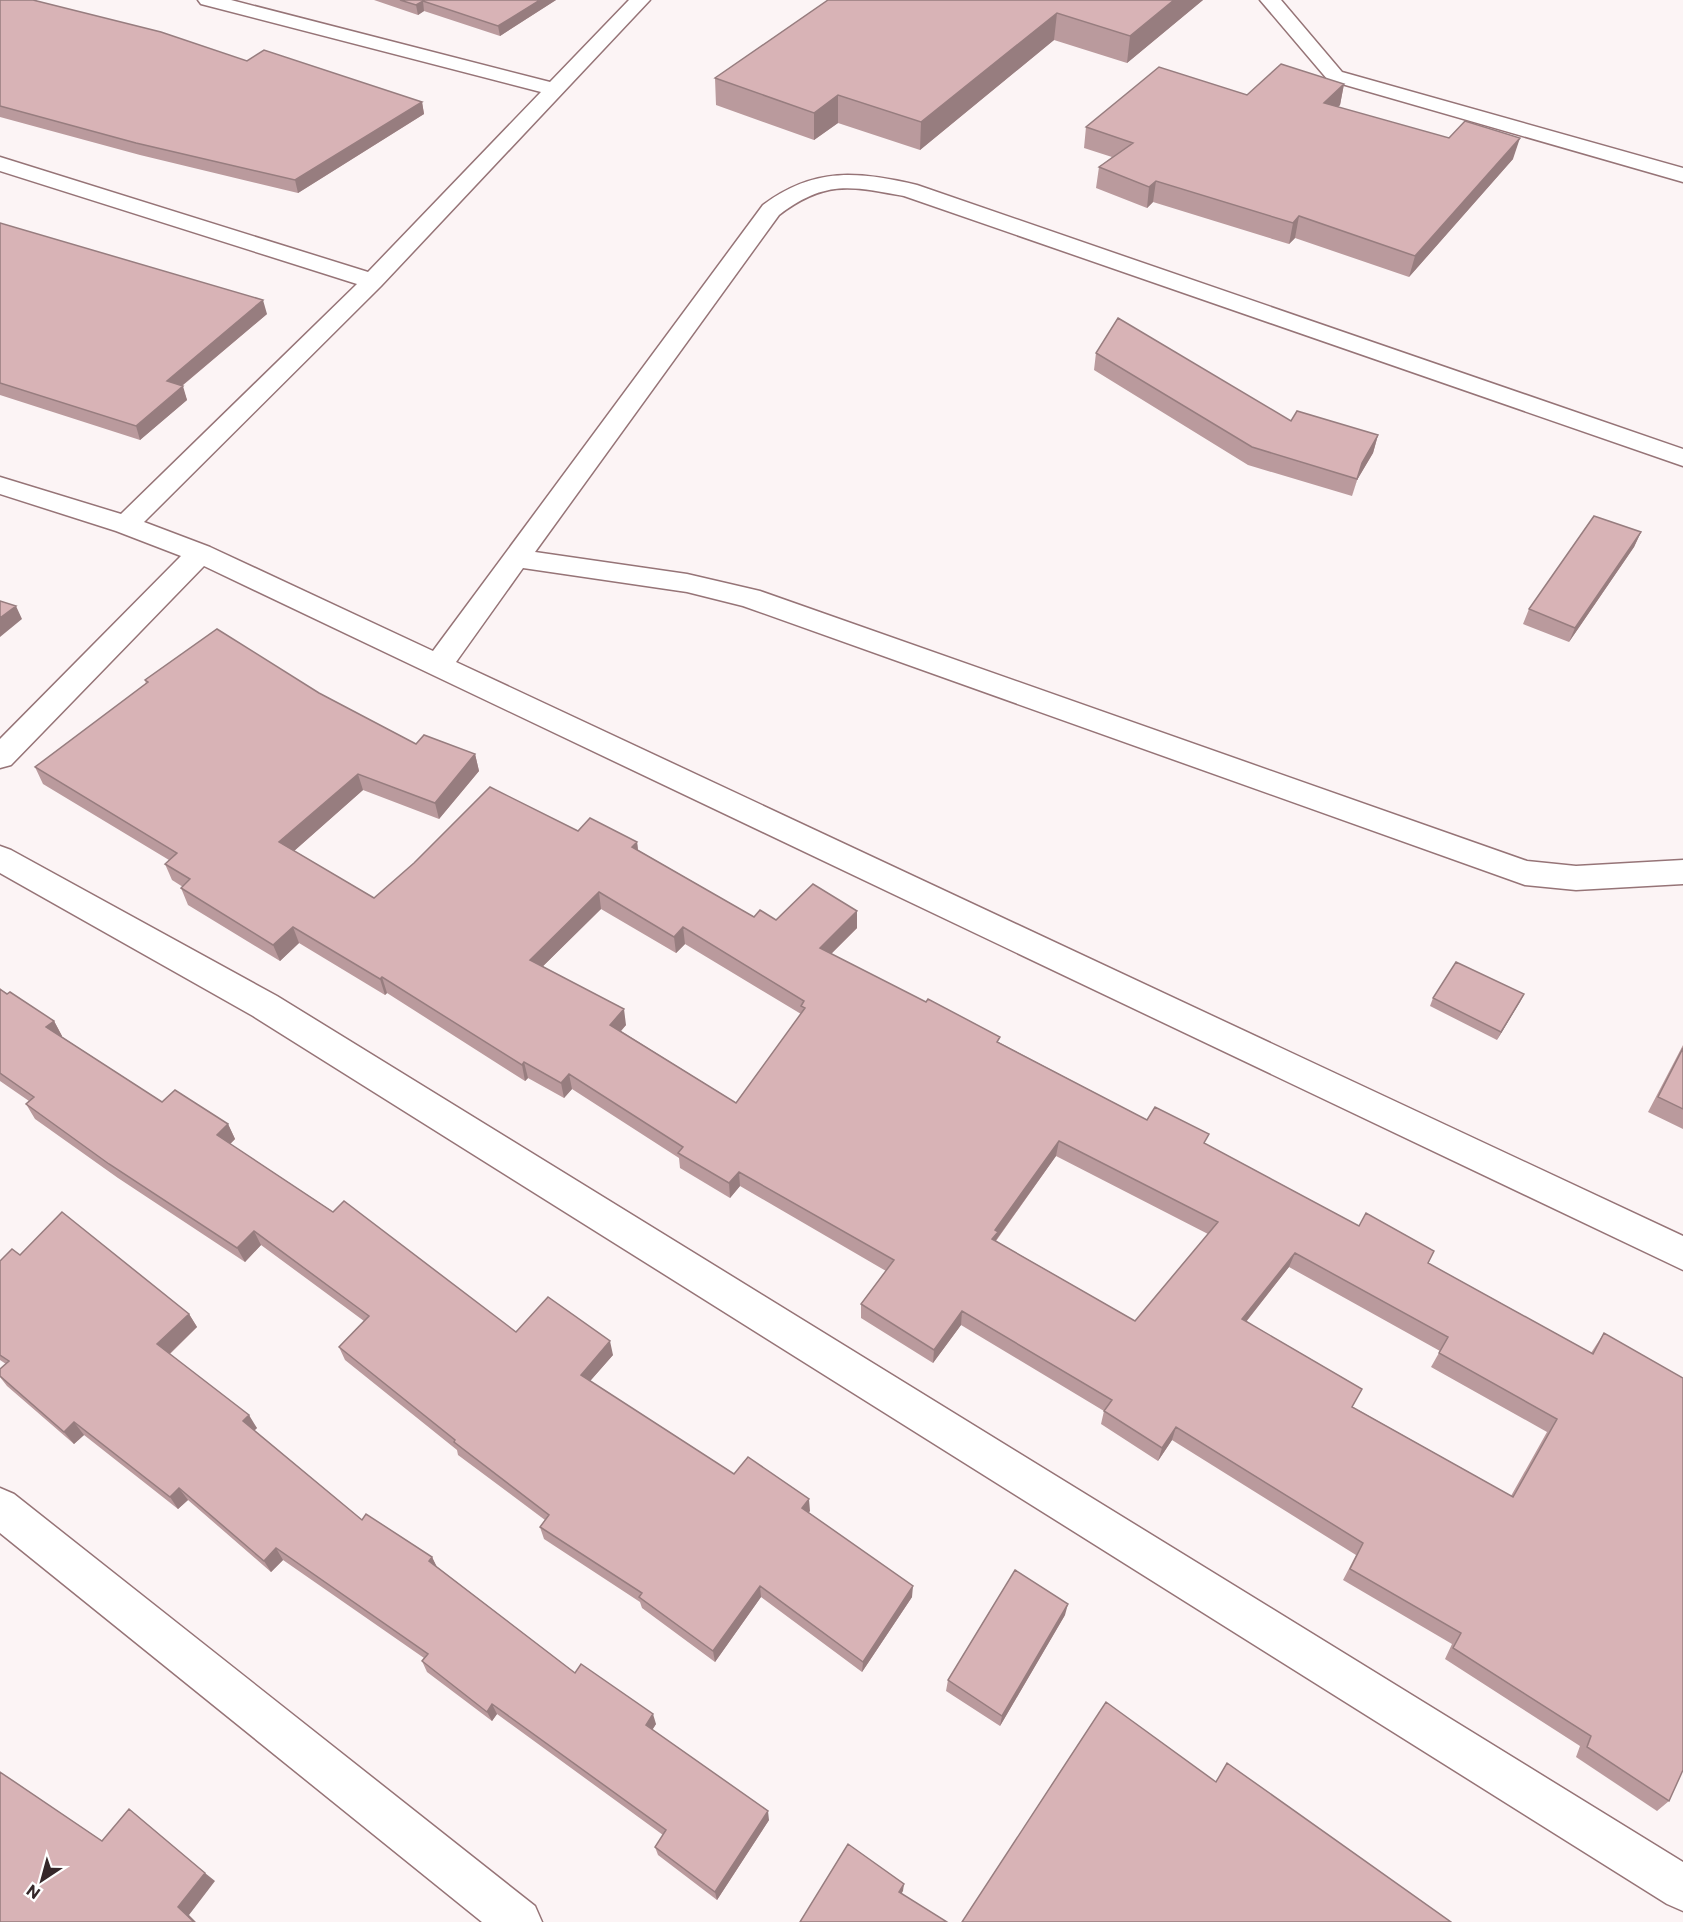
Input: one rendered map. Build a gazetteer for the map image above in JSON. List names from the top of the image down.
{
  "north": "bottom left"
}
